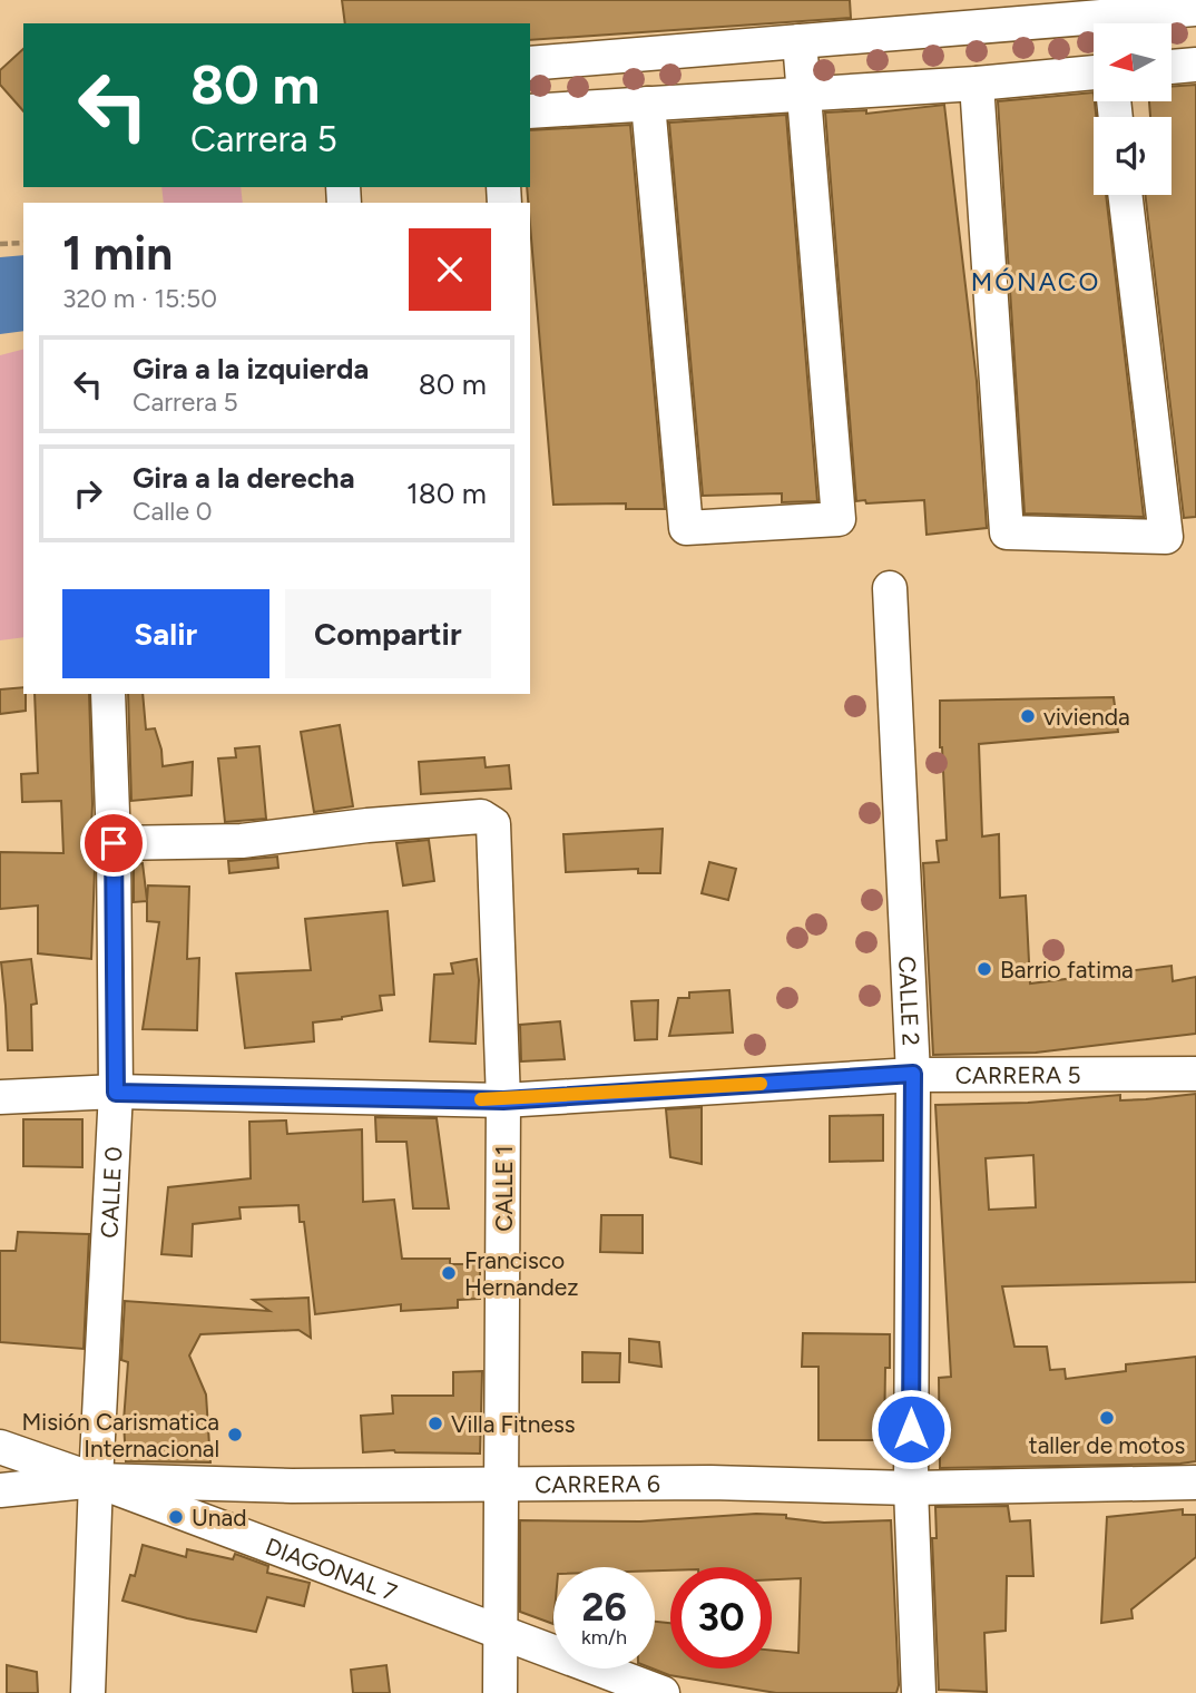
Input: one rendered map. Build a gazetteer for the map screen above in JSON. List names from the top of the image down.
{
  "streets": {
    "street": [
      "CALLE 2",
      "CARRERA 5",
      "CALLE 1",
      "CALLE 0",
      "CARRERA 6",
      "DIAGONAL 7"
    ]
  },
  "crossings": [
    ["CALLE 2", "CARRERA 5"],
    ["CALLE 2", "CARRERA 6"],
    ["CARRERA 5", "CALLE 1"],
    ["CARRERA 5", "CALLE 0"],
    ["CALLE 1", "CALLE 0"],
    ["CALLE 1", "CARRERA 6"],
    ["CALLE 1", "DIAGONAL 7"],
    ["CALLE 0", "CARRERA 6"],
    ["CALLE 0", "DIAGONAL 7"],
    ["CARRERA 6", "DIAGONAL 7"]
  ],
  "districts": ["MÓNACO"],
  "places": [
    "vivienda",
    "Barrio fatima",
    "Francisco Hernandez",
    "taller de motos",
    "Villa Fitness",
    "Misión Carismatica Internacional",
    "Unad"
  ],
  "north": "left",
  "page": {
    "turn": ["80 m", "Carrera 5"],
    "heading": ["1 min", "320 m · 15:50"],
    "list": [
      {
        "name": "Gira a la izquierda",
        "note": "Carrera 5",
        "value": "80 m"
      },
      {
        "name": "Gira a la derecha",
        "note": "Calle 0",
        "value": "180 m"
      }
    ],
    "buttons": ["Salir", "Compartir"],
    "speed": "26 km/h",
    "limit": "30"
  }
}
